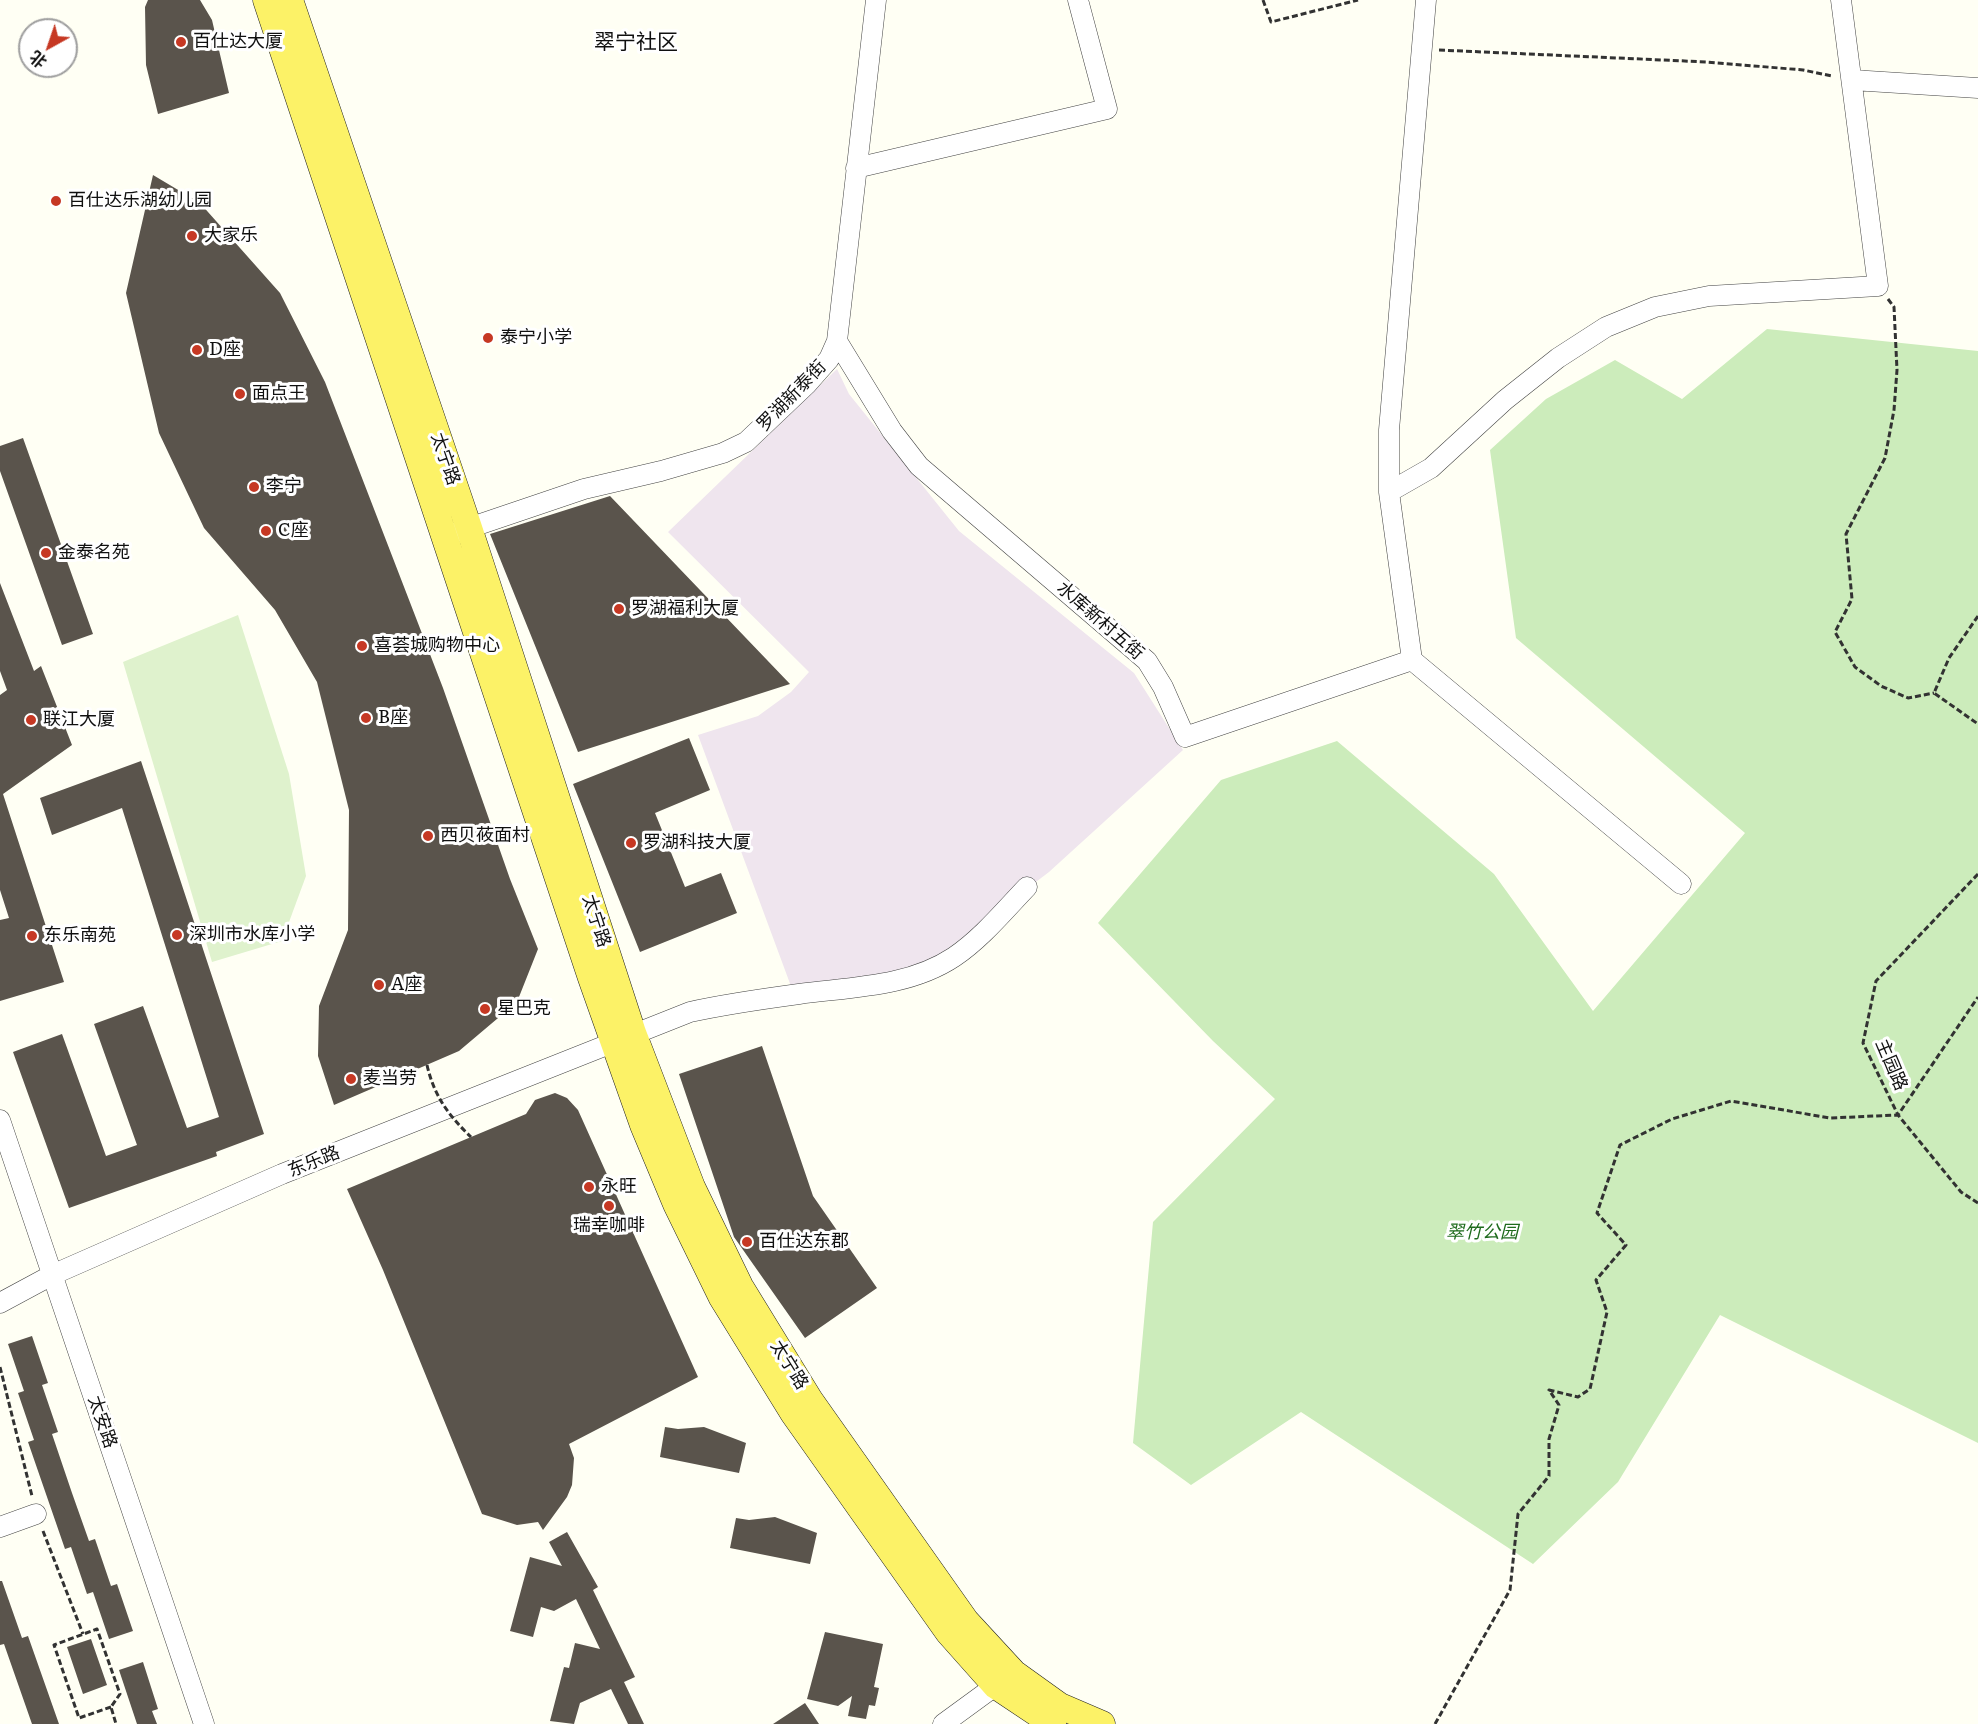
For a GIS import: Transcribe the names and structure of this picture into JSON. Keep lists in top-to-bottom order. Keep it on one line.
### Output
{"streets":{"main road":["太宁路"],"street":["罗湖新泰街","水库新村五街","东乐路","太安路"],"path":["主园路"]},"crossings":[["罗湖新泰街","太宁路"],["罗湖新泰街","水库新村五街"],["太宁路","东乐路"],["东乐路","太安路"]],"districts":["翠宁社区"],"parks":["翠竹公园"],"places":["百仕达大厦","百仕达乐湖幼儿园","大家乐","泰宁小学","D座","面点王","李宁","C座","金泰名苑","罗湖福利大厦","喜荟城购物中心","B座","联江大厦","西贝莜面村","罗湖科技大厦","深圳市水库小学","东乐南苑","A座","星巴克","麦当劳","永旺","瑞幸咖啡","百仕达东郡"],"north":"bottom left"}
